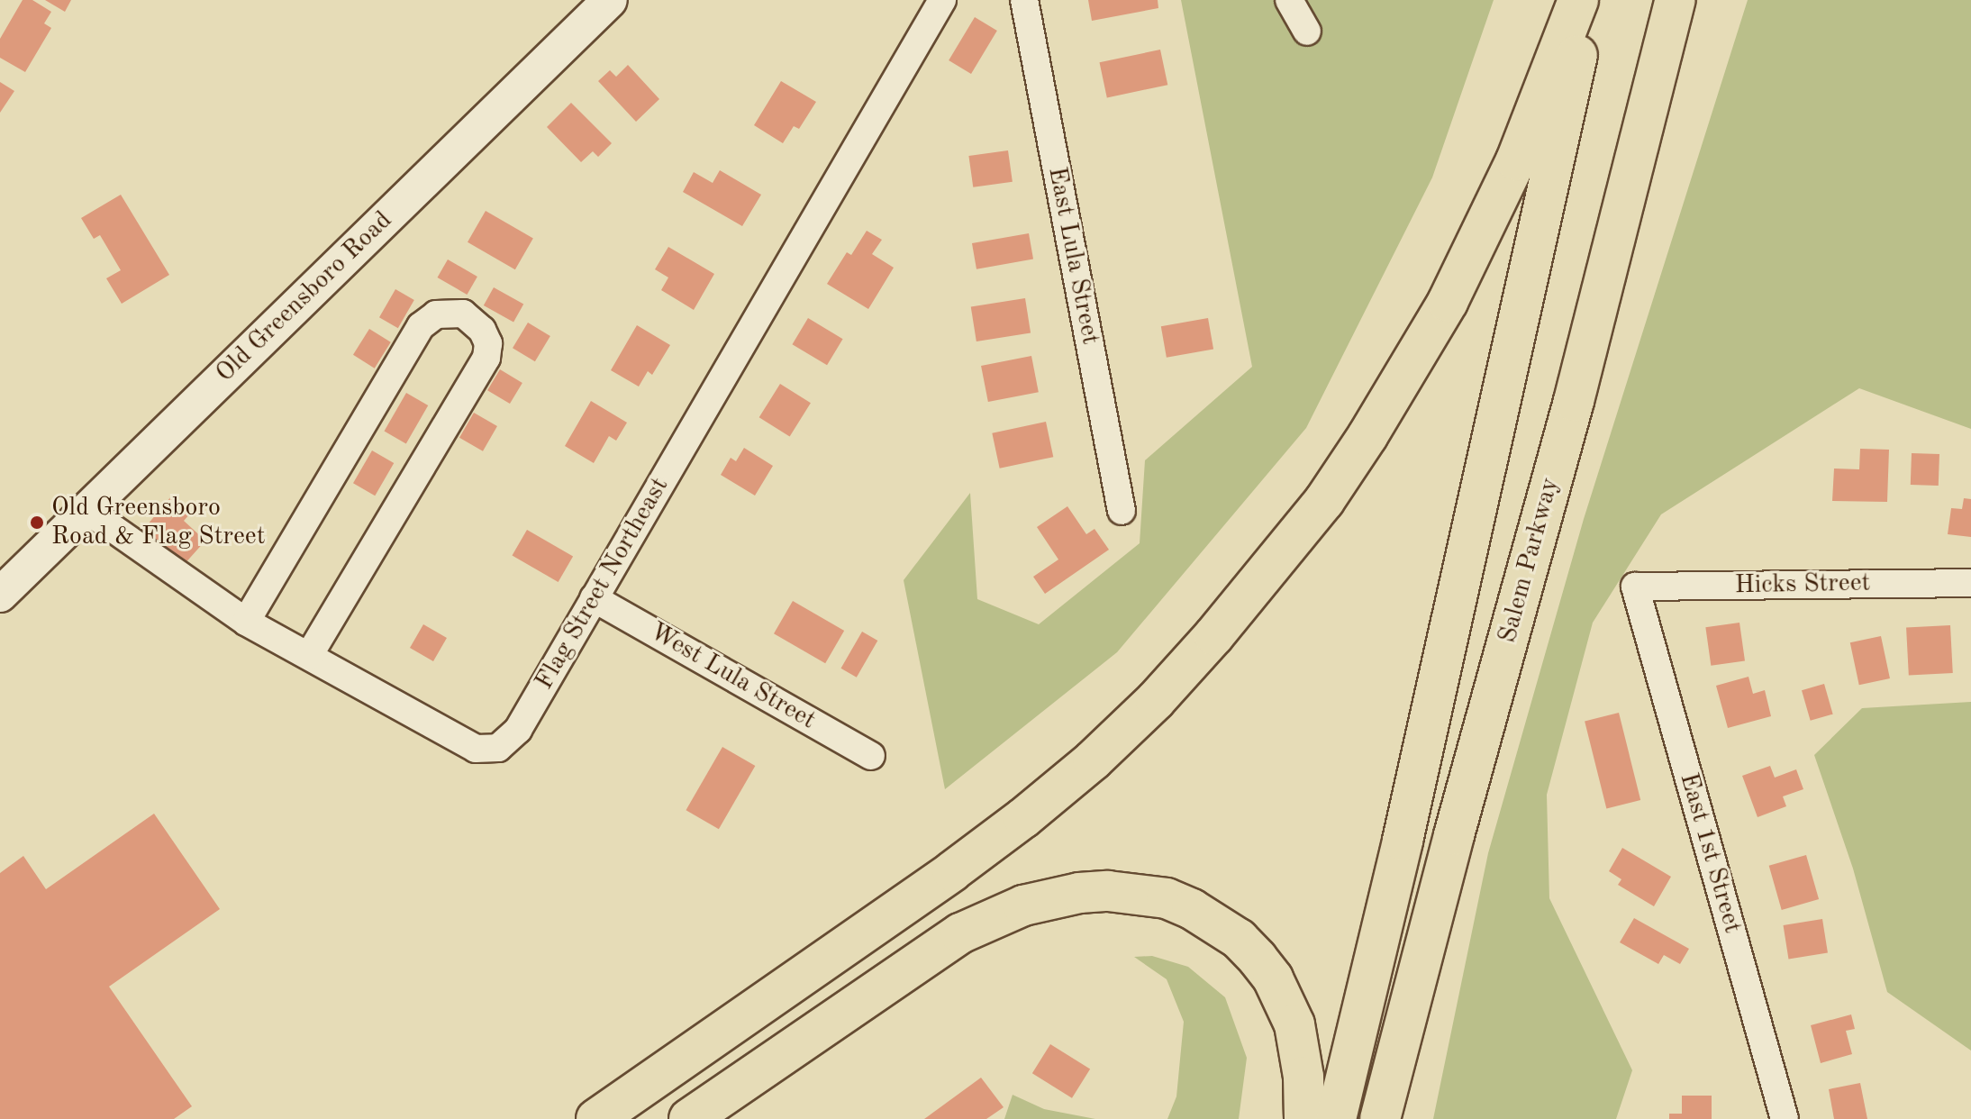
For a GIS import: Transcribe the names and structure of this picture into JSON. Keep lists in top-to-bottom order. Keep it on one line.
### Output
{"streets":{"highway":["Salem Parkway"],"street":["East Lula Street","Old Greensboro Road","Flag Street Northeast","Hicks Street","West Lula Street","East 1st Street"]},"crossings":[["Old Greensboro Road","Flag Street Northeast"],["Flag Street Northeast","West Lula Street"],["Hicks Street","East 1st Street"]],"places":["Old Greensboro Road & Flag Street"]}
